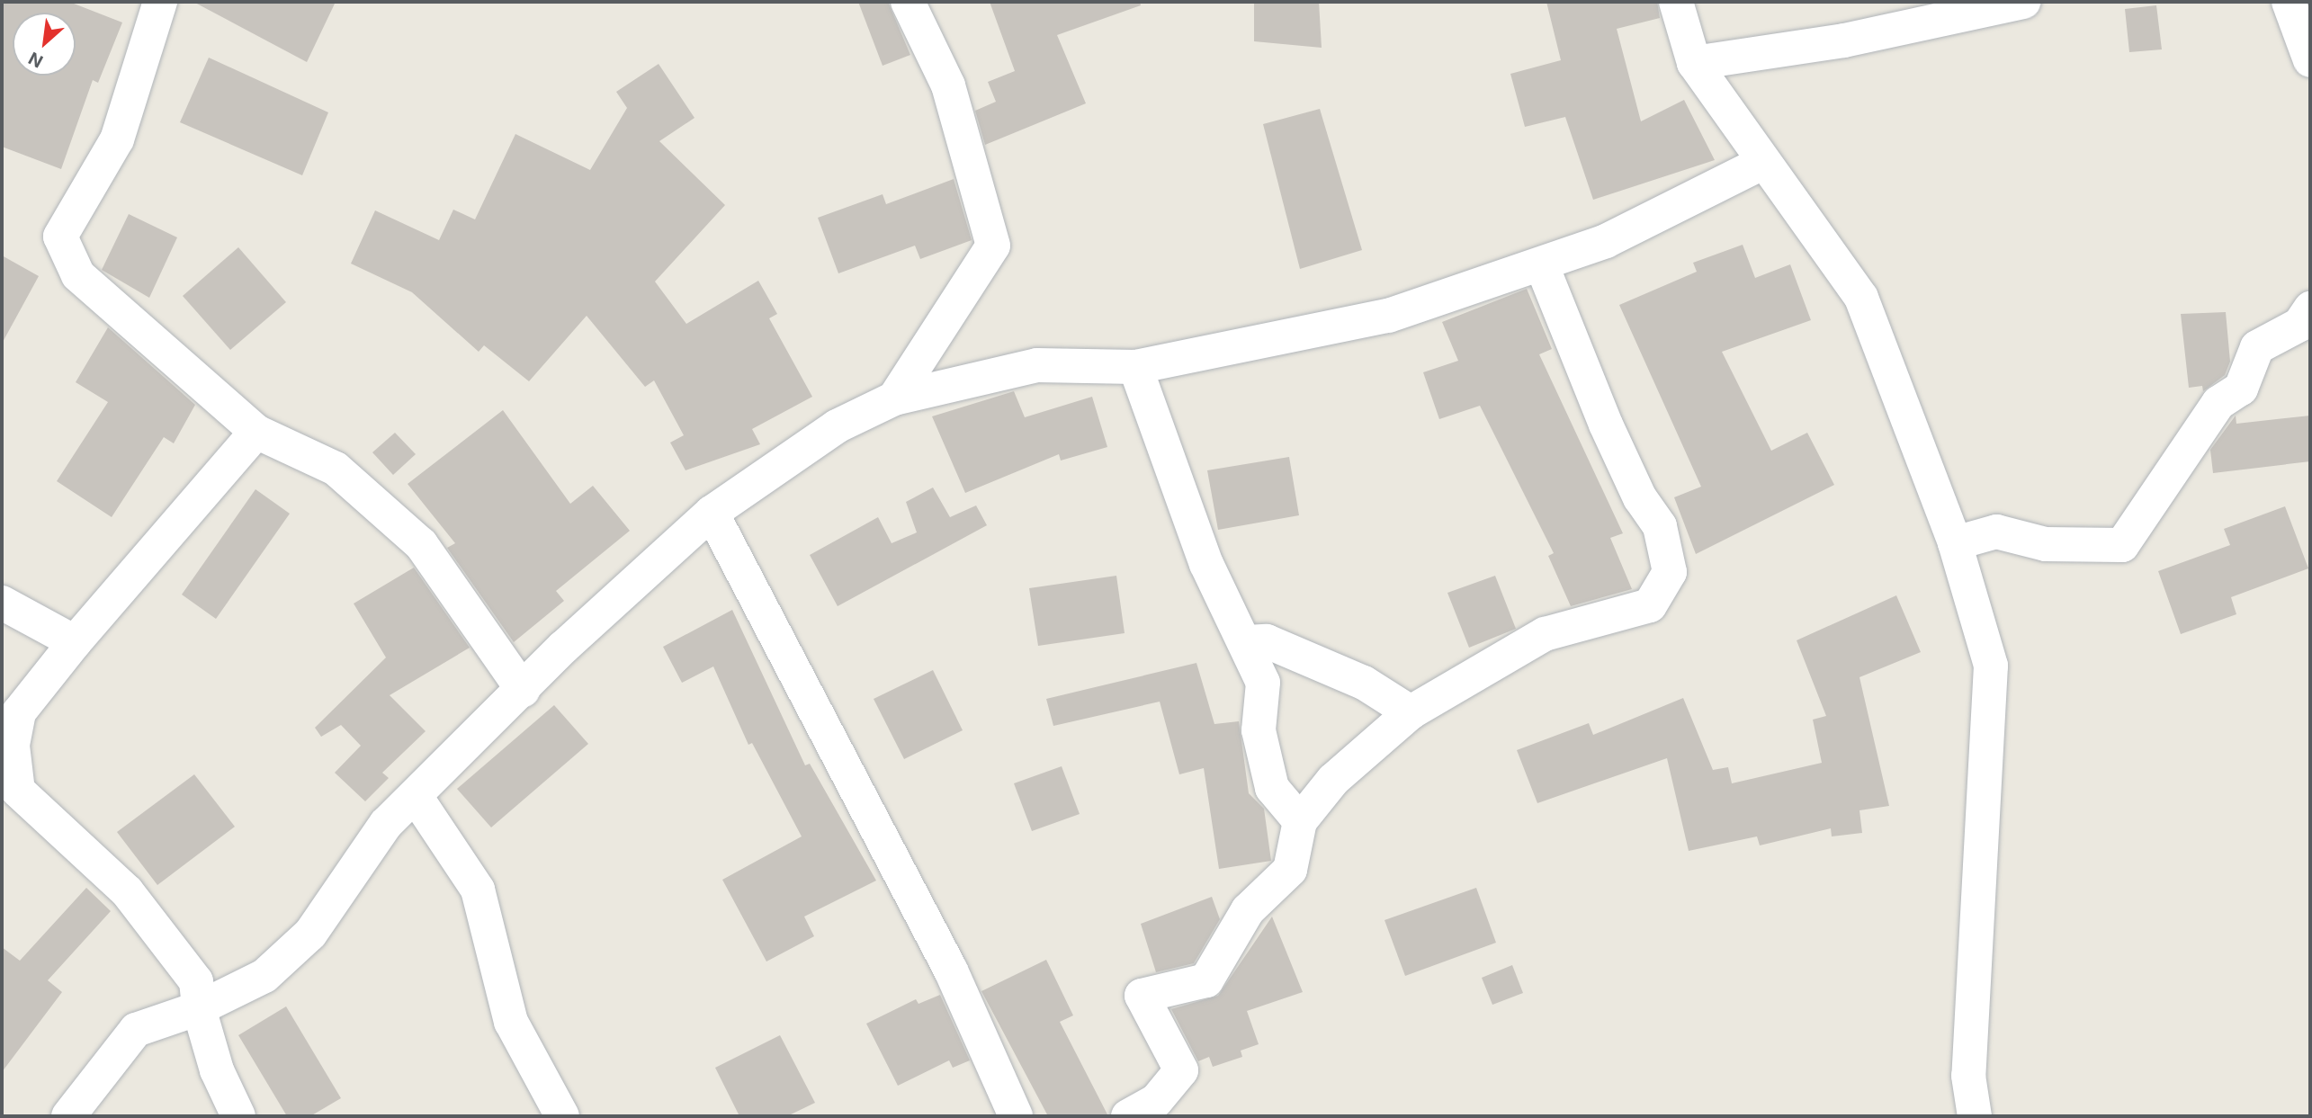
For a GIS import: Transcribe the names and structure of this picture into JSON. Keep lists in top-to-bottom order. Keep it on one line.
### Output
{"north":"bottom left"}
